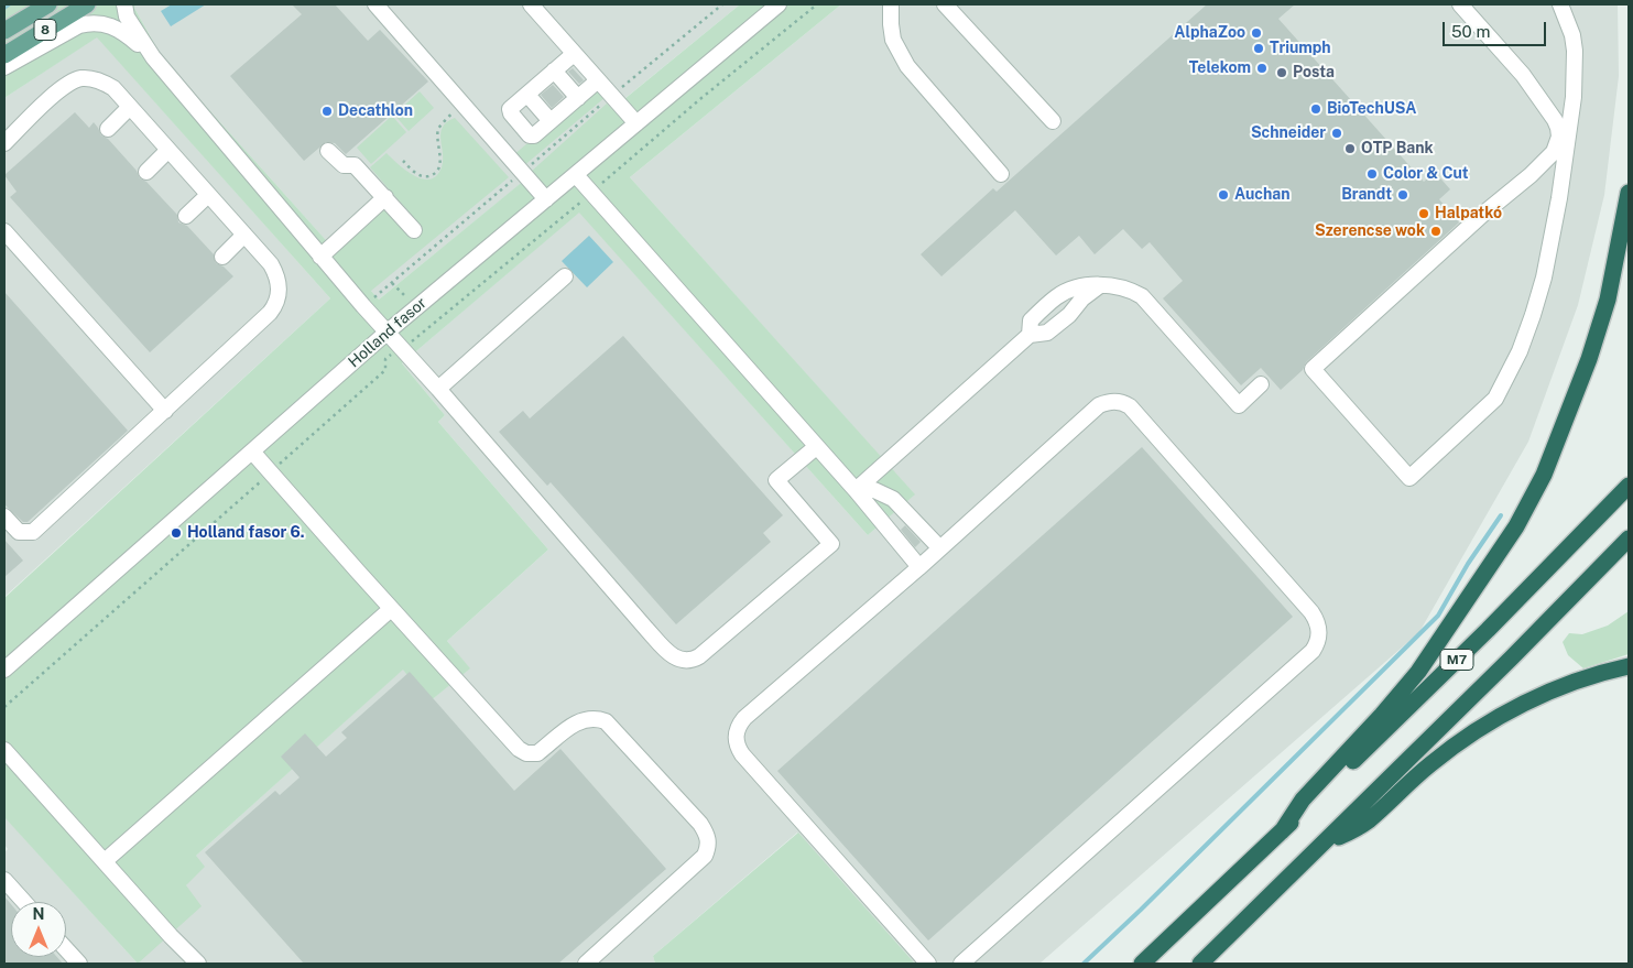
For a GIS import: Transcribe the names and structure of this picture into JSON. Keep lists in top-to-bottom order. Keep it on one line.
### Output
{"streets":{"highway":["M7"],"main road":["8"],"street":["Holland fasor"]},"places":["AlphaZoo","Triumph","Telekom","Posta","BioTechUSA","Decathlon","Schneider","OTP Bank","Color & Cut","Auchan","Brandt","Halpatkó","Szerencse wok","Holland fasor 6."],"scale_bar":"50 m","north":"top"}
